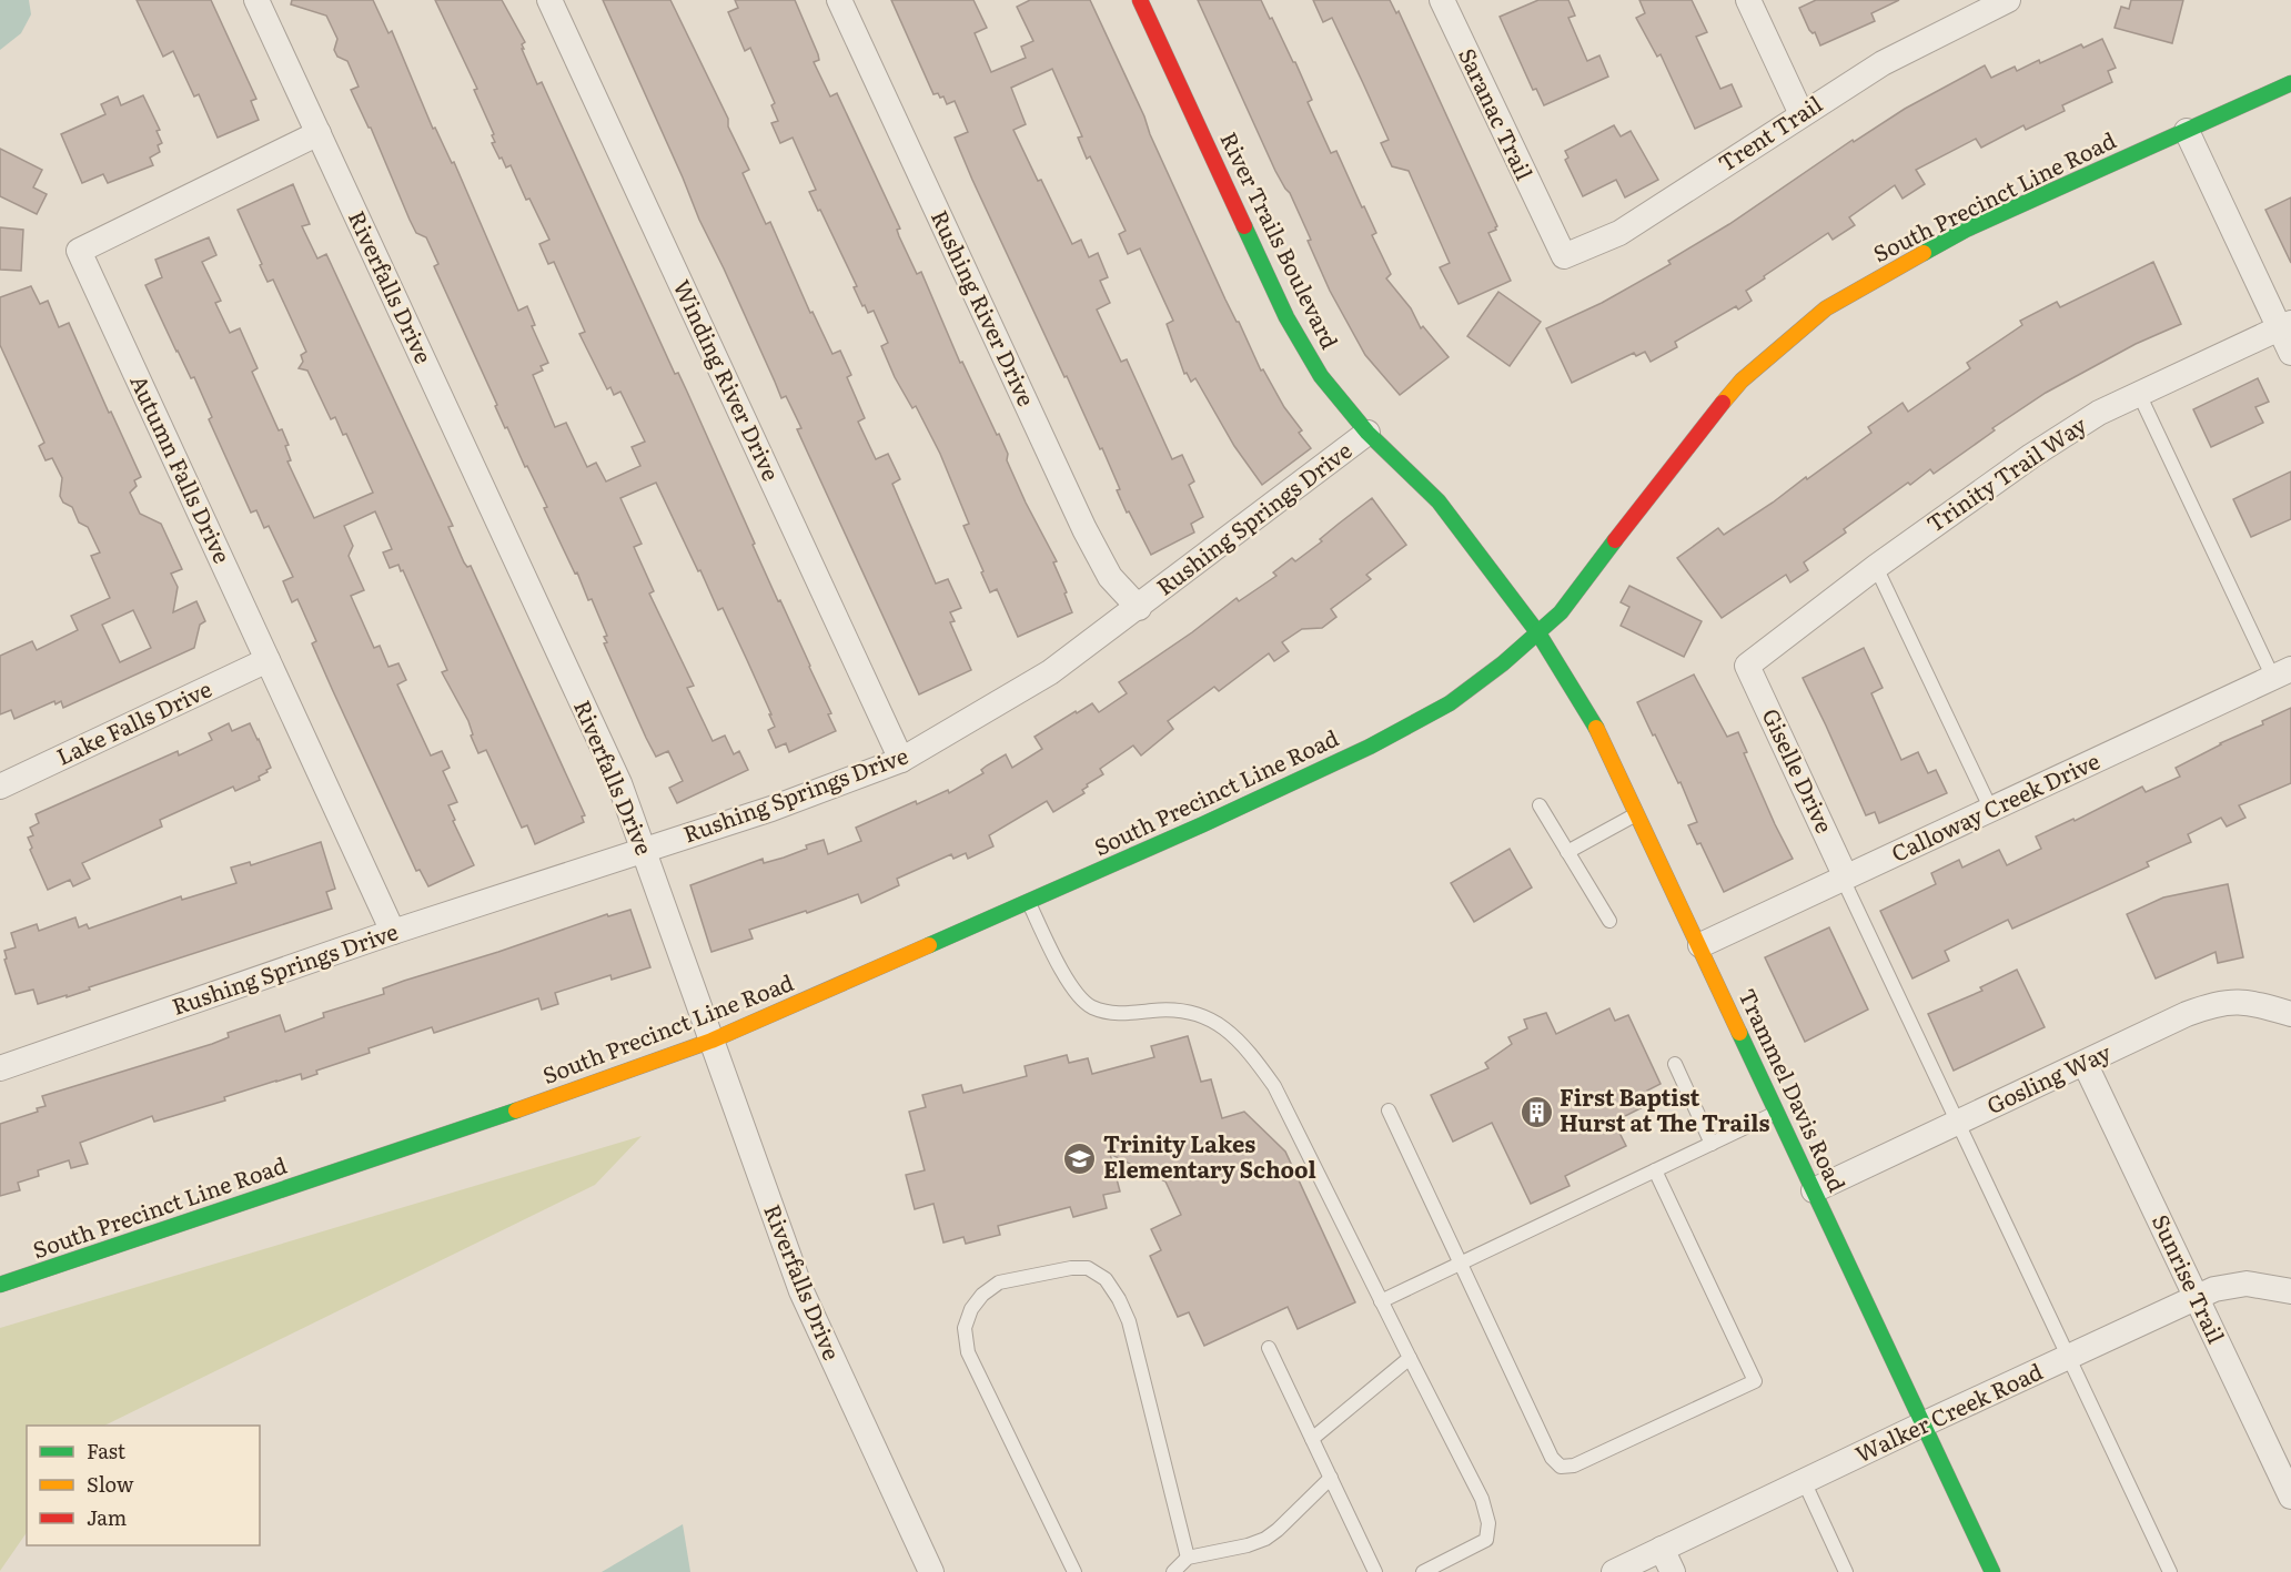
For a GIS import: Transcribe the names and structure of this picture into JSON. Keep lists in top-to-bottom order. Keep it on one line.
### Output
{"streets":{"main road":["South Precinct Line Road","River Trails Boulevard","Trammel Davis Road"],"street":["Saranac Trail","Trent Trail","Riverfalls Drive","Rushing River Drive","Winding River Drive","Autumn Falls Drive","Trinity Trail Way","Rushing Springs Drive","Lake Falls Drive","Giselle Drive","Calloway Creek Drive","Gosling Way","Sunrise Trail","Walker Creek Road"]},"crossings":[["Saranac Trail","Trent Trail"],["South Precinct Line Road","River Trails Boulevard"],["South Precinct Line Road","Riverfalls Drive"],["South Precinct Line Road","Trammel Davis Road"],["River Trails Boulevard","Rushing Springs Drive"],["River Trails Boulevard","Trammel Davis Road"],["Riverfalls Drive","Autumn Falls Drive"],["Riverfalls Drive","Rushing Springs Drive"],["Rushing River Drive","Rushing Springs Drive"],["Winding River Drive","Rushing Springs Drive"],["Autumn Falls Drive","Rushing Springs Drive"],["Autumn Falls Drive","Lake Falls Drive"],["Trinity Trail Way","Giselle Drive"],["Giselle Drive","Calloway Creek Drive"],["Calloway Creek Drive","Trammel Davis Road"],["Gosling Way","Trammel Davis Road"],["Gosling Way","Sunrise Trail"],["Trammel Davis Road","Walker Creek Road"],["Sunrise Trail","Walker Creek Road"]],"places":{"building":["First Baptist Hurst at The Trails"],"school or university":["Trinity Lakes Elementary School"]},"legend":["Fast","Slow","Jam"]}
